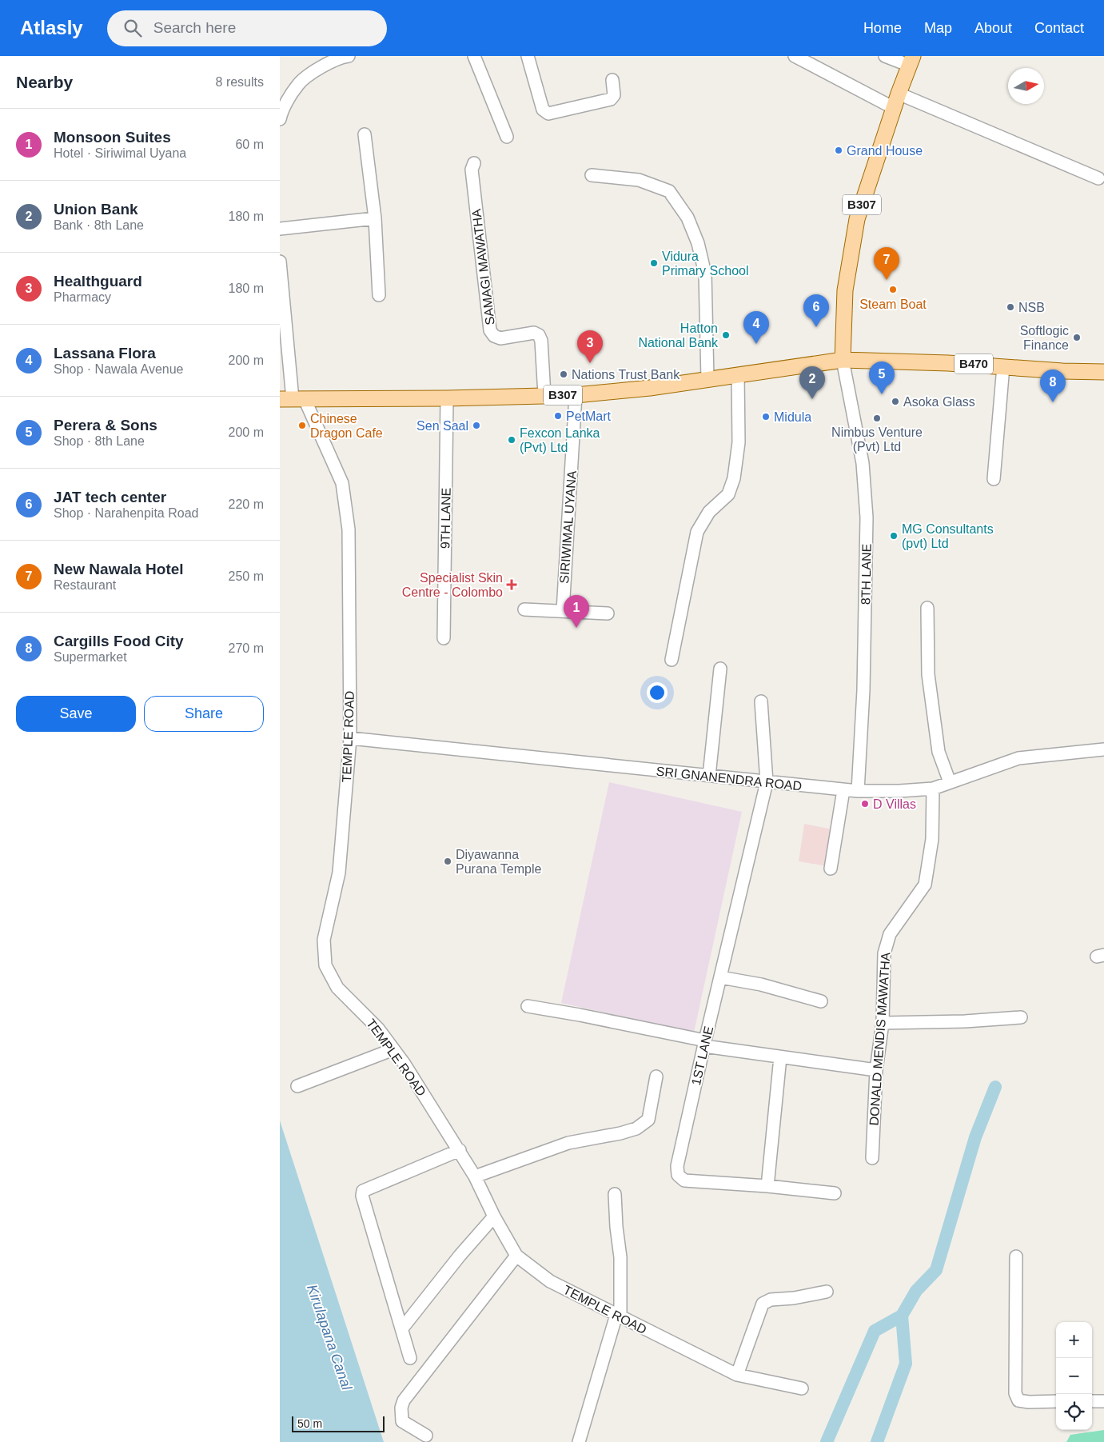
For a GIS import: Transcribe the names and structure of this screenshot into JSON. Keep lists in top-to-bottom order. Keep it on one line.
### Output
{"streets":{"main road":["B307","B470"],"street":["SAMAGI MAWATHA","9TH LANE","SIRIWIMAL UYANA","8TH LANE","TEMPLE ROAD","SRI GNANENDRA ROAD","DONALD MENDIS MAWATHA","1ST LANE"]},"crossings":[["B307","SAMAGI MAWATHA"],["B307","B470"],["B307","9TH LANE"],["B307","SIRIWIMAL UYANA"],["B307","8TH LANE"],["B307","TEMPLE ROAD"],["B470","8TH LANE"],["8TH LANE","SRI GNANENDRA ROAD"],["TEMPLE ROAD","SRI GNANENDRA ROAD"],["SRI GNANENDRA ROAD","DONALD MENDIS MAWATHA"],["SRI GNANENDRA ROAD","1ST LANE"]],"water":["Kirulapana Canal"],"places":{"other":["Grand House","Vidura Primary School","Steam Boat","NSB","Hatton National Bank","Softlogic Finance","Nations Trust Bank","Asoka Glass","PetMart","Midula","Nimbus Venture (Pvt) Ltd","Chinese Dragon Cafe","Sen Saal","Fexcon Lanka (Pvt) Ltd","MG Consultants (pvt) Ltd","D Villas","Diyawanna Purana Temple"],"health":["Specialist Skin Centre - Colombo"]},"scale_bar":"50 m","north":"right","page":{"header":"Atlasly","search":"Search here","nav":["Home","Map","About","Contact"],"heading":["Nearby","8 results"],"list":[{"mark":"1","name":"Monsoon Suites","note":"Hotel · Siriwimal Uyana","value":"60 m"},{"mark":"2","name":"Union Bank","note":"Bank · 8th Lane","value":"180 m"},{"mark":"3","name":"Healthguard","note":"Pharmacy","value":"180 m"},{"mark":"4","name":"Lassana Flora","note":"Shop · Nawala Avenue","value":"200 m"},{"mark":"5","name":"Perera & Sons","note":"Shop · 8th Lane","value":"200 m"},{"mark":"6","name":"JAT tech center","note":"Shop · Narahenpita Road","value":"220 m"},{"mark":"7","name":"New Nawala Hotel","note":"Restaurant","value":"250 m"},{"mark":"8","name":"Cargills Food City","note":"Supermarket","value":"270 m"}],"pins":["7","6","4","3","5","2","8","1"],"buttons":["Save","Share"],"map_buttons":["+","−"],"scale":"50 m"}}
